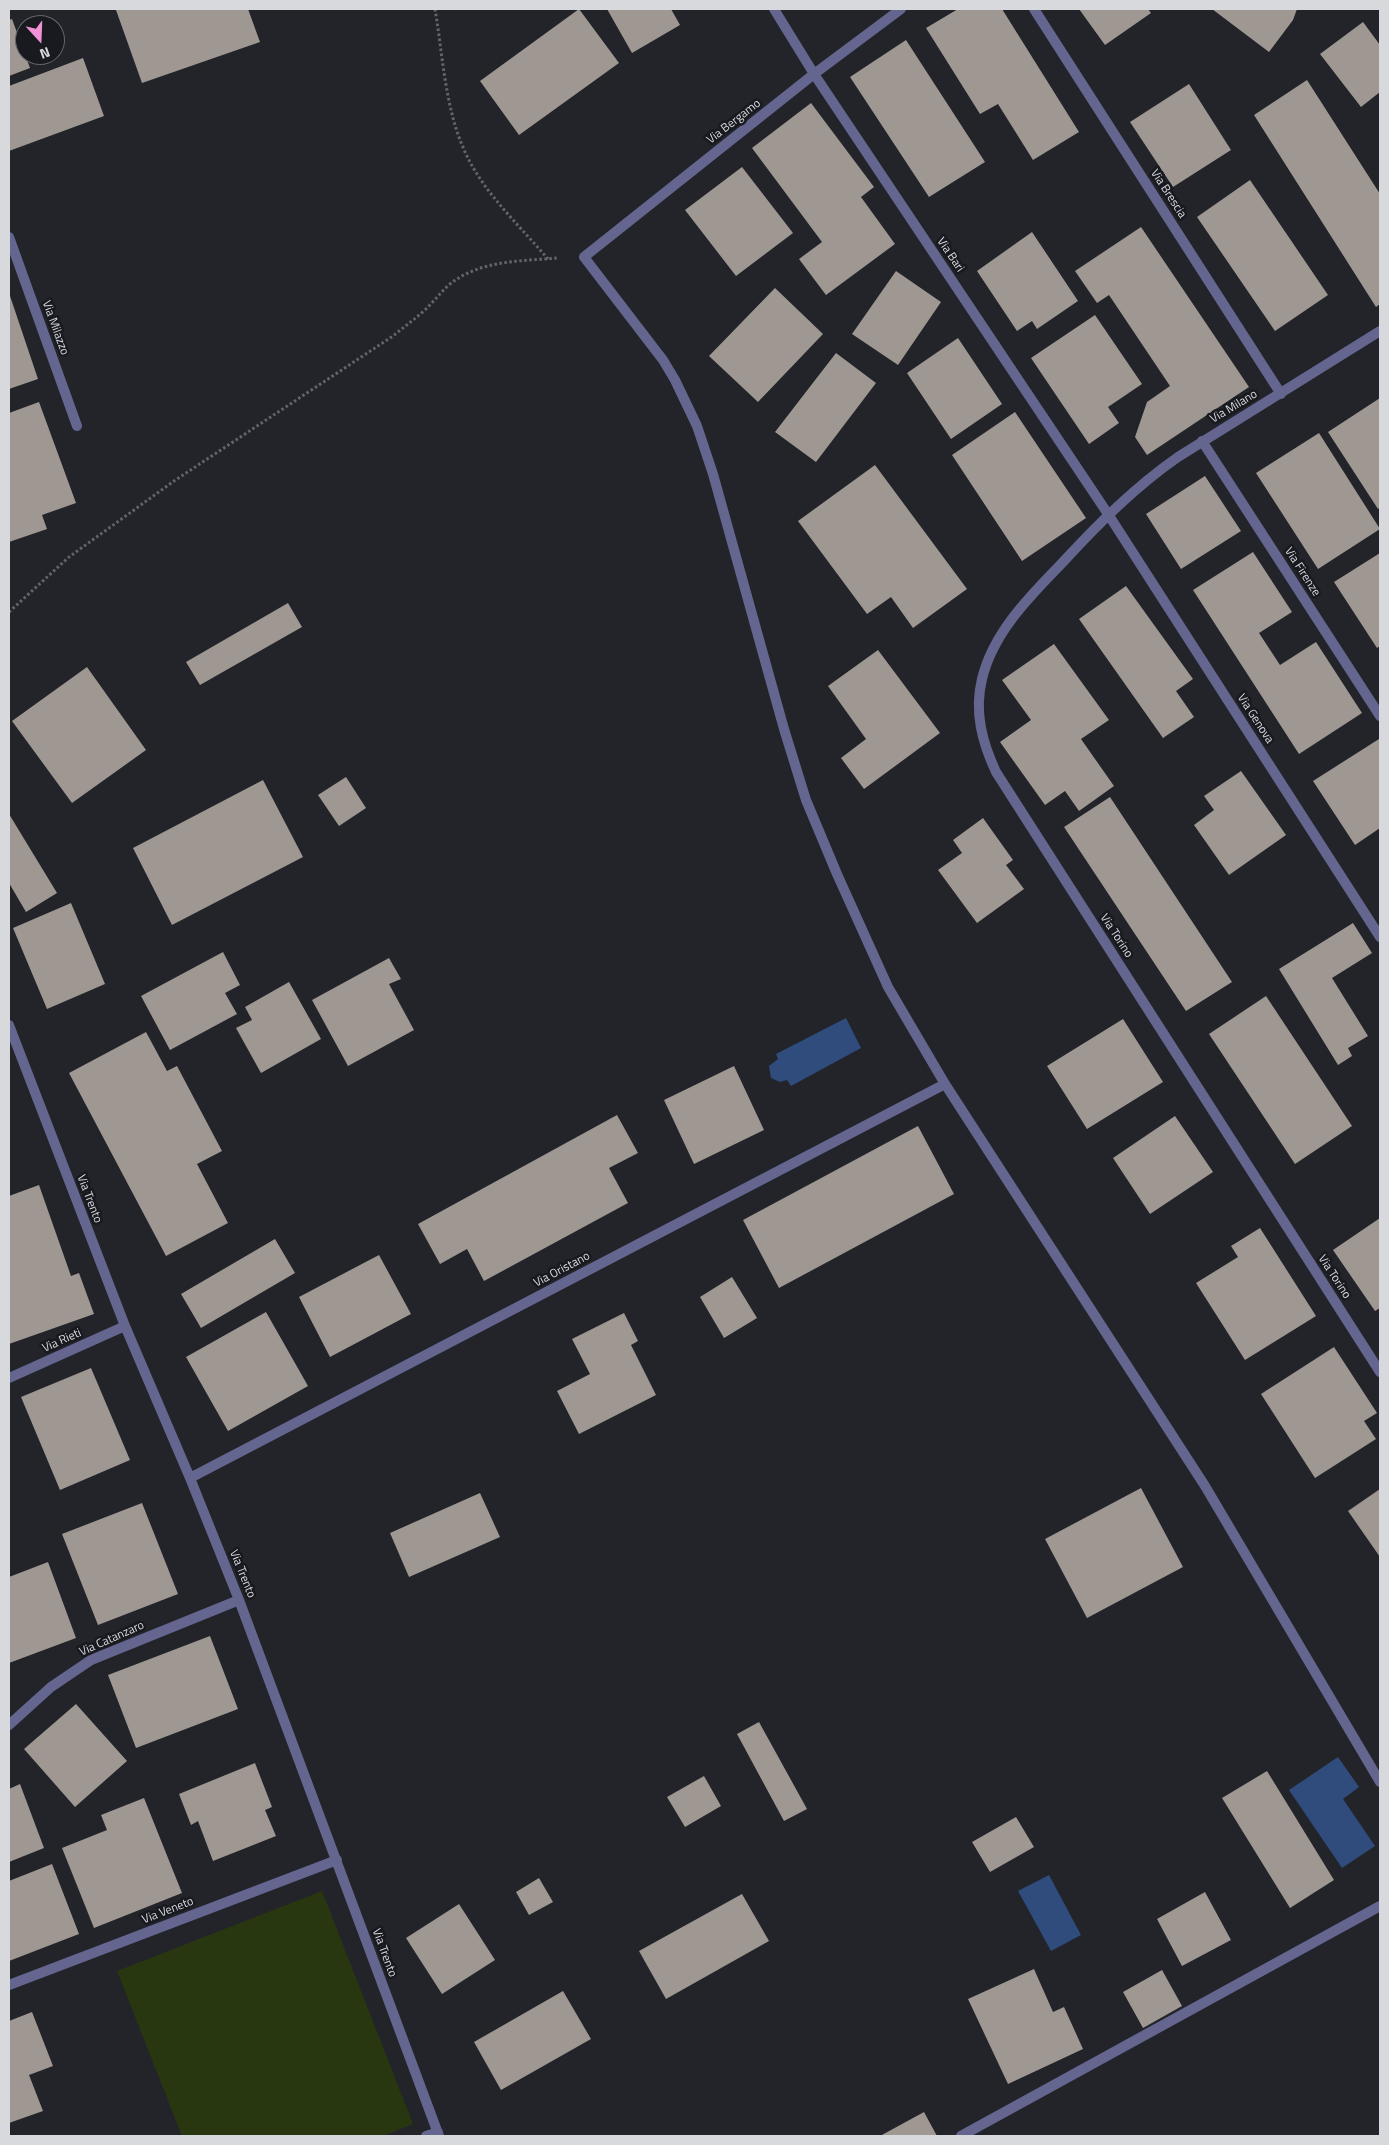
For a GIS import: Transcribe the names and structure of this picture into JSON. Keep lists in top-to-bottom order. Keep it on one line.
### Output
{"streets":{"street":["Via Bergamo","Via Brescia","Via Bari","Via Milazzo","Via Milano","Via Firenze","Via Genova","Via Torino","Via Trento","Via Oristano","Via Rieti","Via Catanzaro","Via Veneto"]},"crossings":[["Via Bergamo","Via Bari"],["Via Brescia","Via Milano"],["Via Bari","Via Milano"],["Via Bari","Via Genova"],["Via Bari","Via Torino"],["Via Milano","Via Firenze"],["Via Milano","Via Genova"],["Via Milano","Via Torino"],["Via Genova","Via Torino"],["Via Trento","Via Oristano"],["Via Trento","Via Rieti"],["Via Trento","Via Catanzaro"],["Via Trento","Via Veneto"]],"north":"bottom"}
